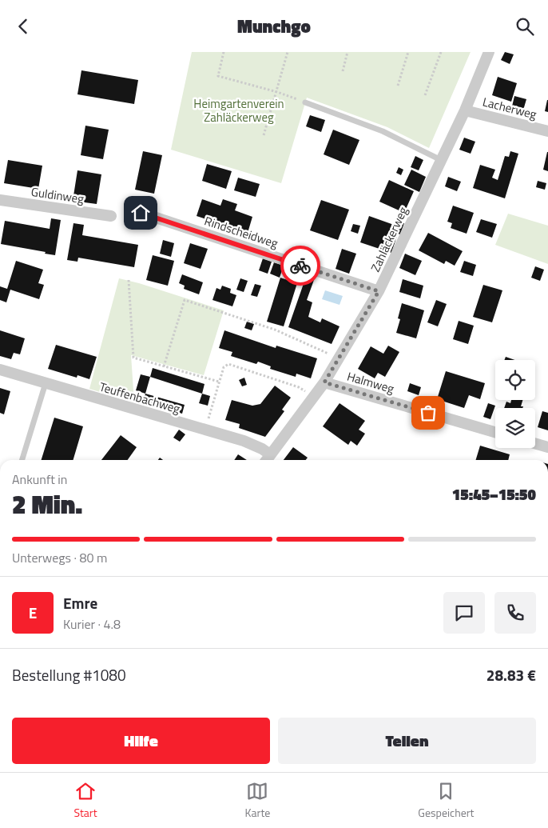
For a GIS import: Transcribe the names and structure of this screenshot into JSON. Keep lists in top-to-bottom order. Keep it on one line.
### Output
{"streets":{"street":["Lacherweg","Guldinweg","Rindscheidweg","Zahläckerweg","Halmweg","Teuffenbachweg"]},"crossings":[["Lacherweg","Zahläckerweg"],["Rindscheidweg","Zahläckerweg"],["Zahläckerweg","Halmweg"],["Zahläckerweg","Teuffenbachweg"]],"parks":["Heimgartenverein Zahläckerweg"],"page":{"header":"Munchgo","heading":["2 Min.","Ankunft in","15:45–15:50"],"panel":["Emre","Kurier · 4.8","Bestellung #1080","28.83 €"],"bar":"Unterwegs · 80 m","round":"E","buttons":["Hilfe","Teilen"],"tabs":["Start","Karte","Gespeichert"]}}
